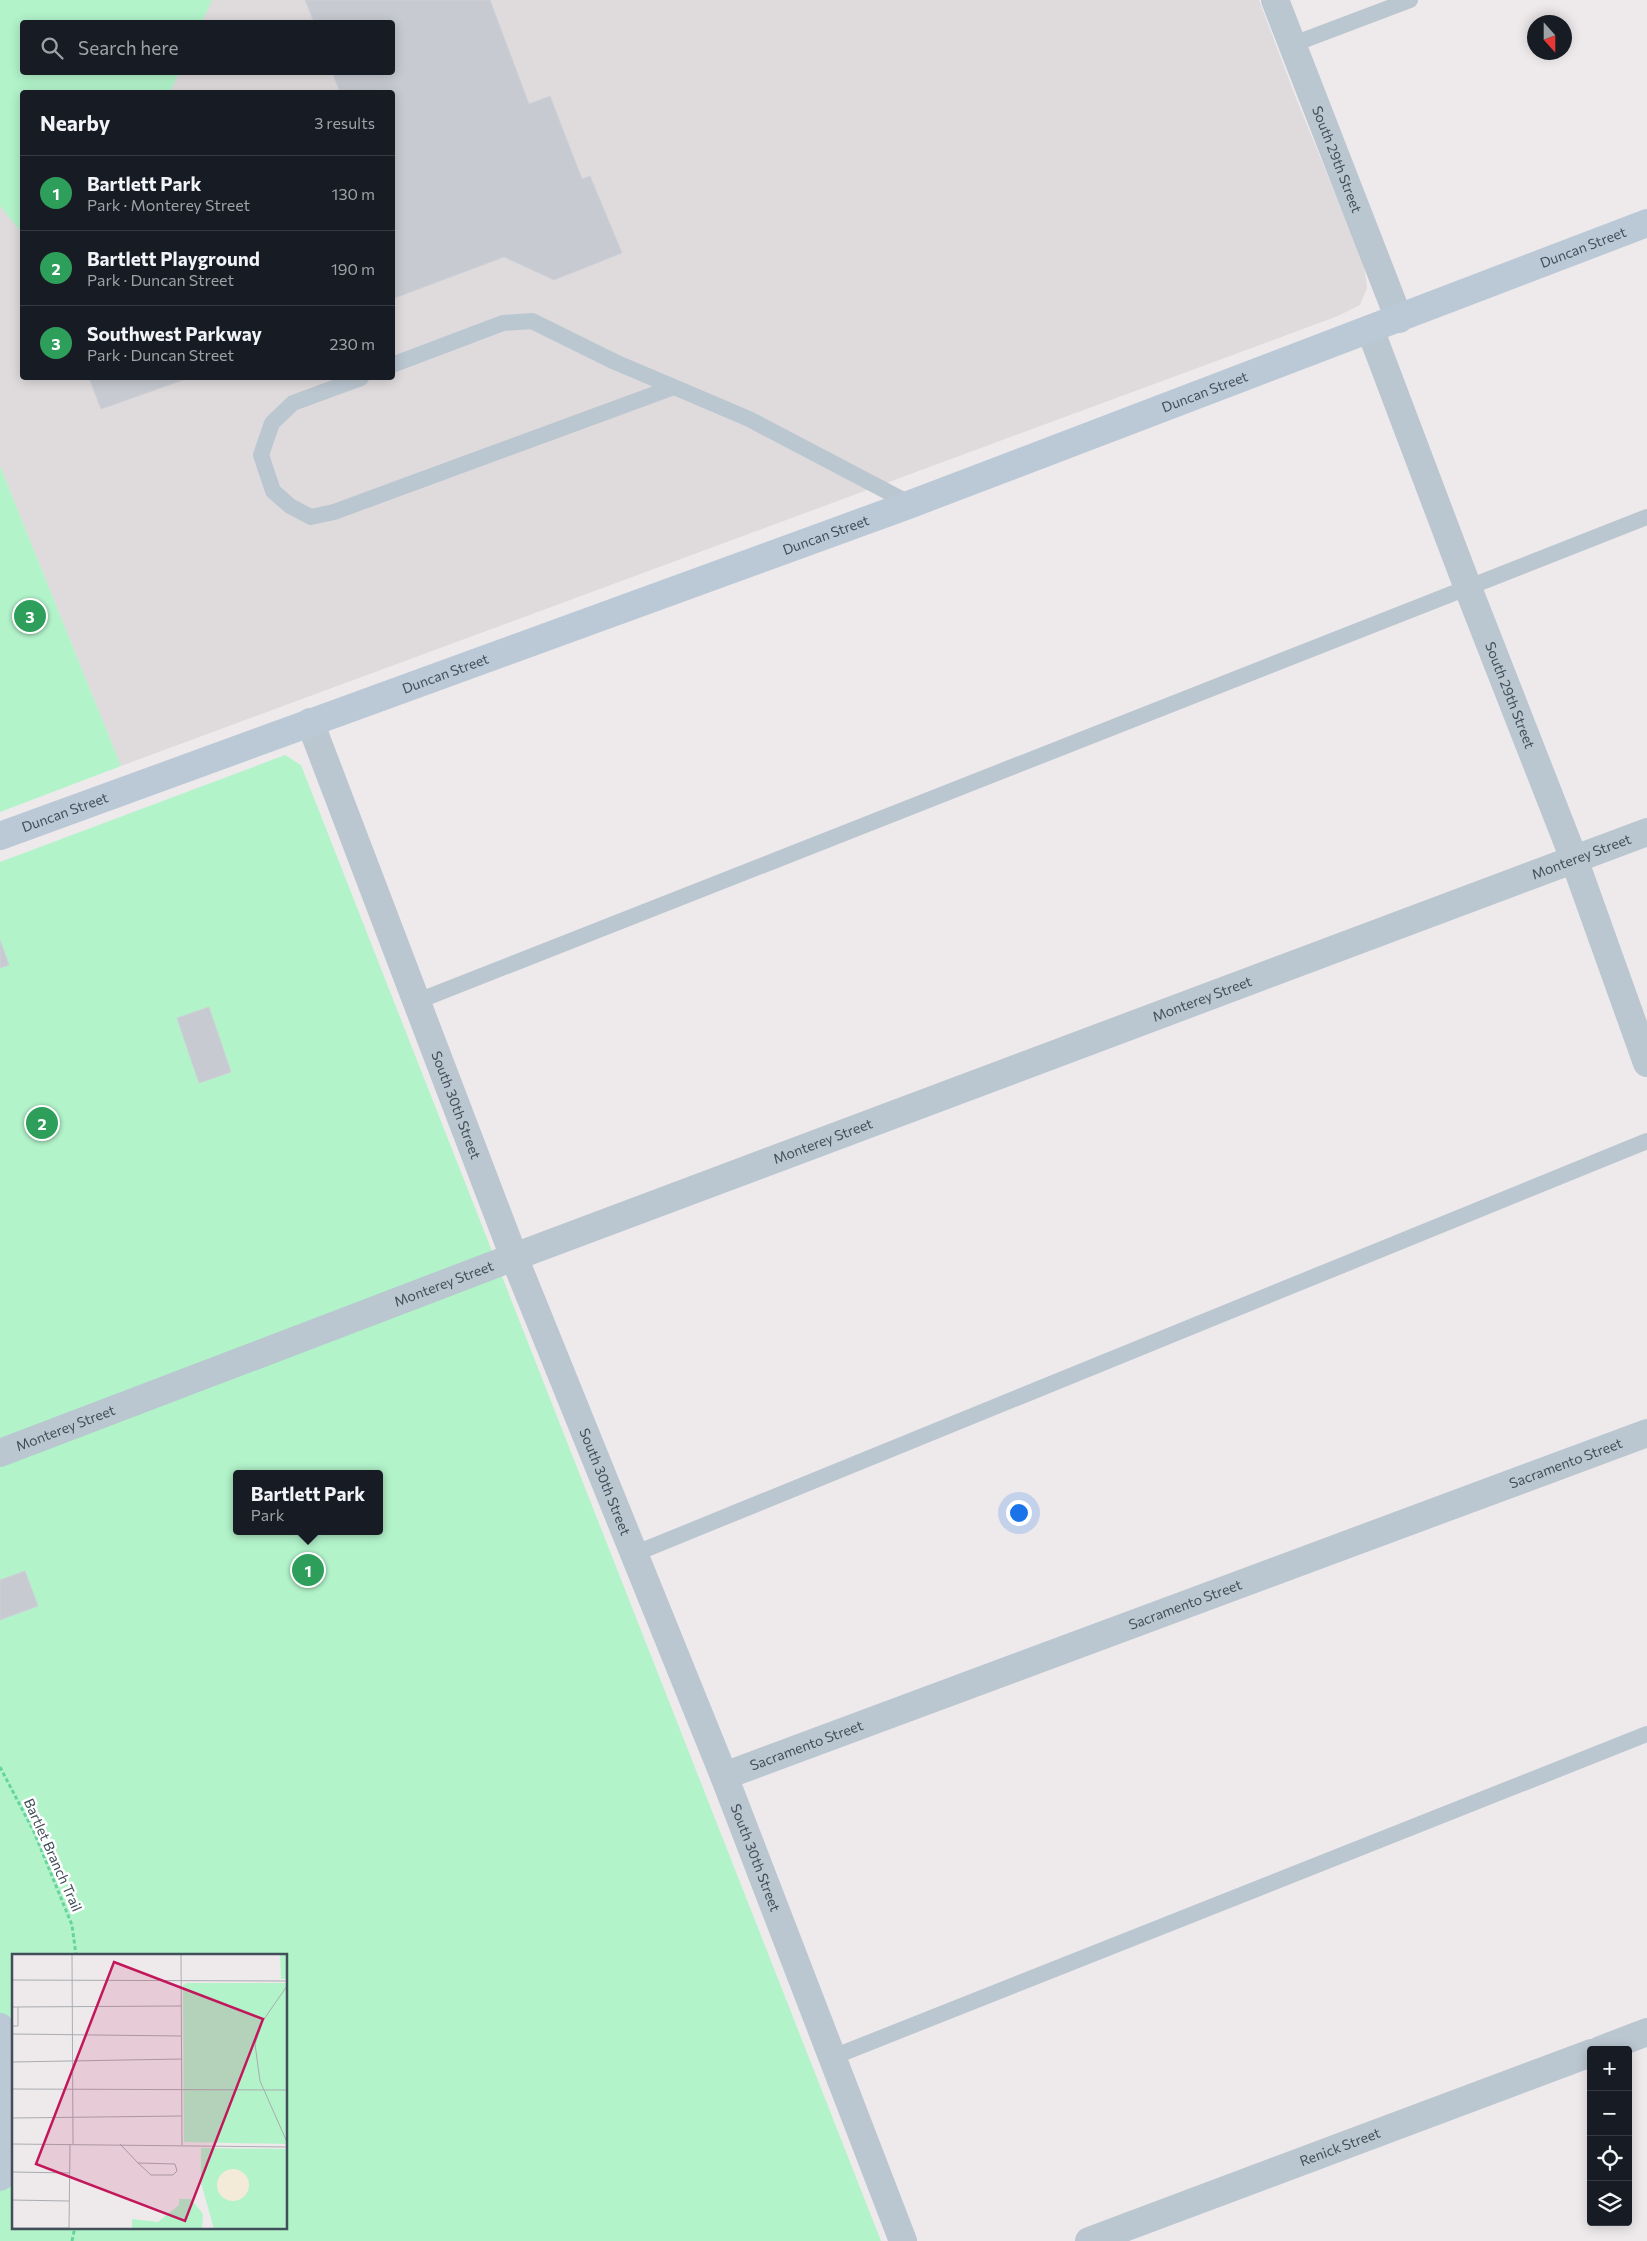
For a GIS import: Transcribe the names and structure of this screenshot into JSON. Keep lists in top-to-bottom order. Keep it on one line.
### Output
{"streets":{"street":["South 29th Street","Duncan Street","Monterey Street","South 30th Street","Sacramento Street","Renick Street"],"path":["Bartlet Branch Trail"]},"crossings":[["South 29th Street","Duncan Street"],["South 29th Street","Monterey Street"],["Duncan Street","South 30th Street"],["Monterey Street","South 30th Street"],["South 30th Street","Sacramento Street"]],"north":"bottom","page":{"search":"Search here","heading":["Nearby","3 results"],"list":[{"mark":"1","name":"Bartlett Park","note":"Park · Monterey Street","value":"130 m"},{"mark":"2","name":"Bartlett Playground","note":"Park · Duncan Street","value":"190 m"},{"mark":"3","name":"Southwest Parkway","note":"Park · Duncan Street","value":"230 m"}],"pins":["3","2","1"],"popup":["Bartlett Park","Park"],"map_buttons":["+","−"]}}
